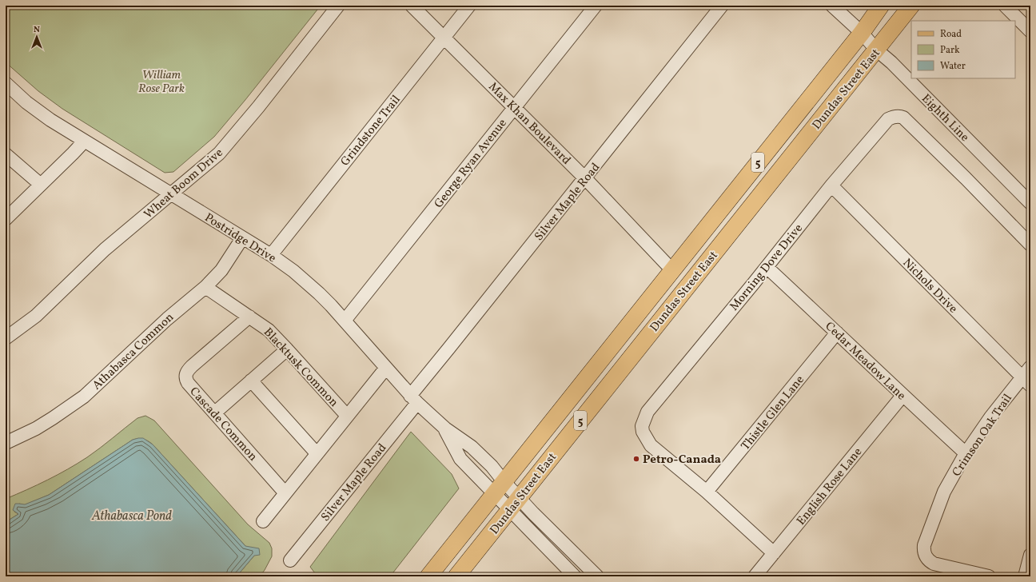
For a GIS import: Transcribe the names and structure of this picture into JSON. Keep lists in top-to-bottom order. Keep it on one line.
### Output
{"streets":{"main road":["Dundas Street East","5"],"street":["Eighth Line","Max Khan Boulevard","Grindstone Trail","George Ryan Avenue","Wheat Boom Drive","Silver Maple Road","Postridge Drive","Morning Dove Drive","Nichols Drive","Athabasca Common","Cedar Meadow Lane","Blacktusk Common","Thistle Glen Lane","Cascade Common","Crimson Oak Trail","English Rose Lane"]},"crossings":[["Dundas Street East","Eighth Line"],["Dundas Street East","Max Khan Boulevard"],["Dundas Street East","Postridge Drive"],["Max Khan Boulevard","Grindstone Trail"],["Max Khan Boulevard","George Ryan Avenue"],["Max Khan Boulevard","Silver Maple Road"],["Grindstone Trail","Postridge Drive"],["George Ryan Avenue","Postridge Drive"],["Wheat Boom Drive","Postridge Drive"],["Silver Maple Road","Postridge Drive"],["Postridge Drive","Athabasca Common"],["Morning Dove Drive","Nichols Drive"],["Morning Dove Drive","Cedar Meadow Lane"],["Morning Dove Drive","Thistle Glen Lane"],["Morning Dove Drive","English Rose Lane"],["Nichols Drive","Crimson Oak Trail"],["Athabasca Common","Blacktusk Common"],["Cedar Meadow Lane","Thistle Glen Lane"],["Cedar Meadow Lane","Crimson Oak Trail"],["Cedar Meadow Lane","English Rose Lane"],["Blacktusk Common","Cascade Common"]],"water":["Athabasca Pond"],"parks":["William Rose Park"],"places":["Petro-Canada"],"legend":["Road","Park","Water"],"north":"top"}
